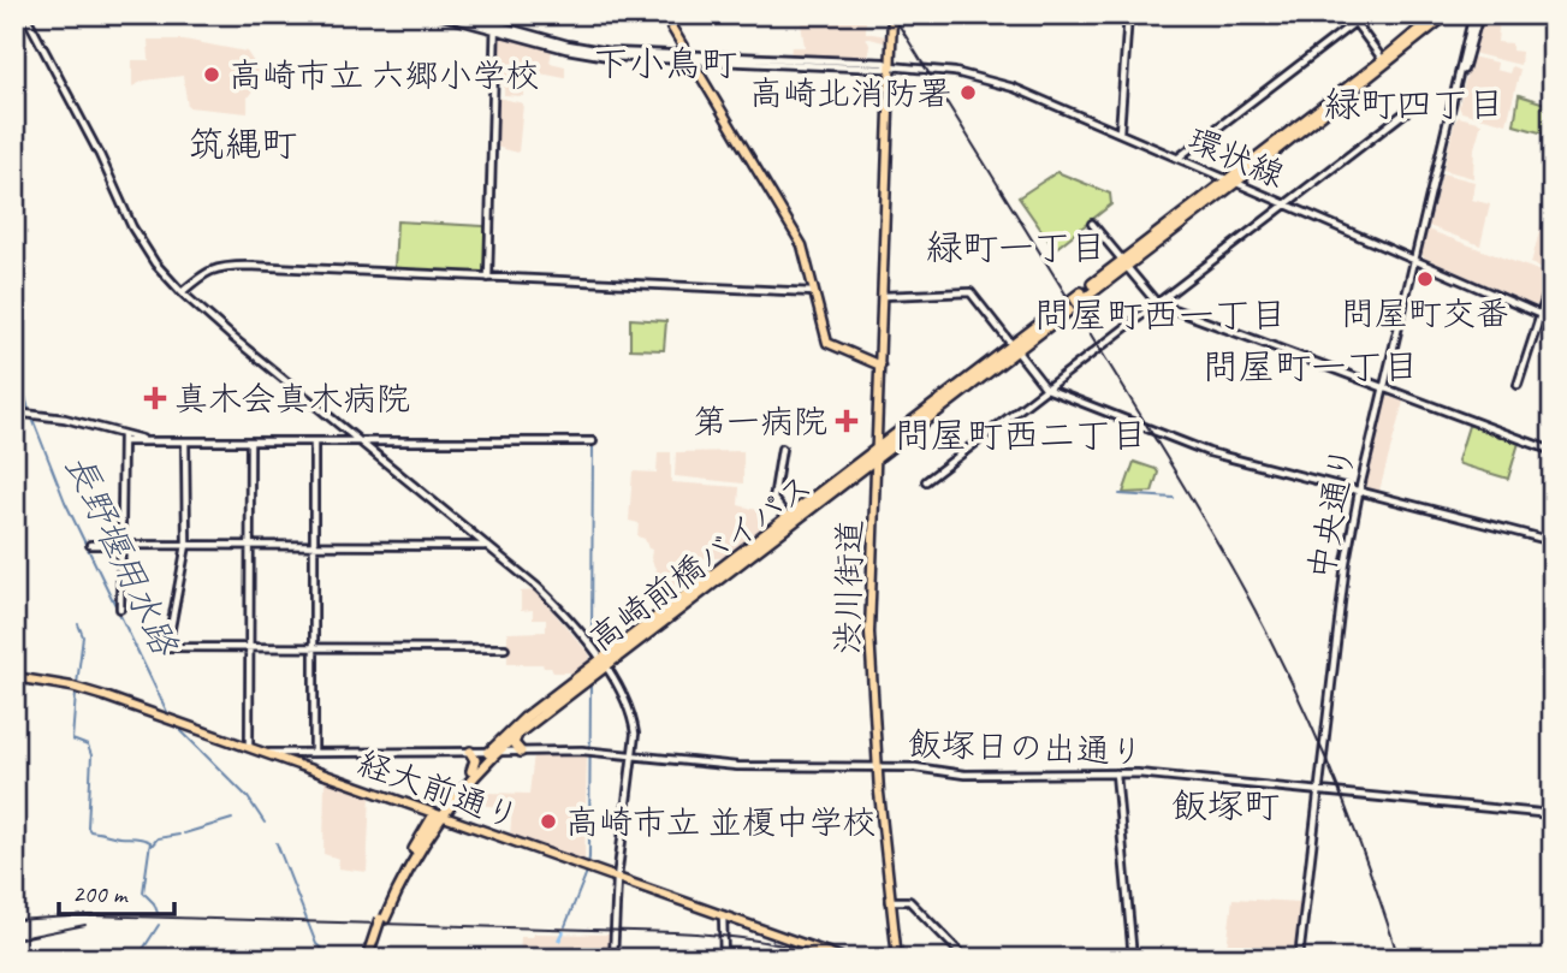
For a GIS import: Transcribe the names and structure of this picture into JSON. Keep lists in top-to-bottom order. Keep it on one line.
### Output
{"streets":{"highway":["高崎前橋バイパス"],"main road":["渋川街道","経大前通り"],"street":["環状線","中央通り","飯塚日の出通り"]},"crossings":[["環状線","中央通り"],["環状線","高崎前橋バイパス"],["環状線","渋川街道"],["中央通り","飯塚日の出通り"],["高崎前橋バイパス","渋川街道"],["高崎前橋バイパス","飯塚日の出通り"],["高崎前橋バイパス","経大前通り"],["渋川街道","飯塚日の出通り"],["飯塚日の出通り","経大前通り"]],"districts":["下小鳥町","緑町四丁目","筑縄町","緑町一丁目","問屋町西一丁目","問屋町一丁目","問屋町西二丁目","飯塚町"],"water":["長野堰用水路"],"places":{"other":["高崎市立 六郷小学校","高崎北消防署","問屋町交番","高崎市立 並榎中学校"],"health":["真木会真木病院","第一病院"]},"scale_bar":"200 m"}
